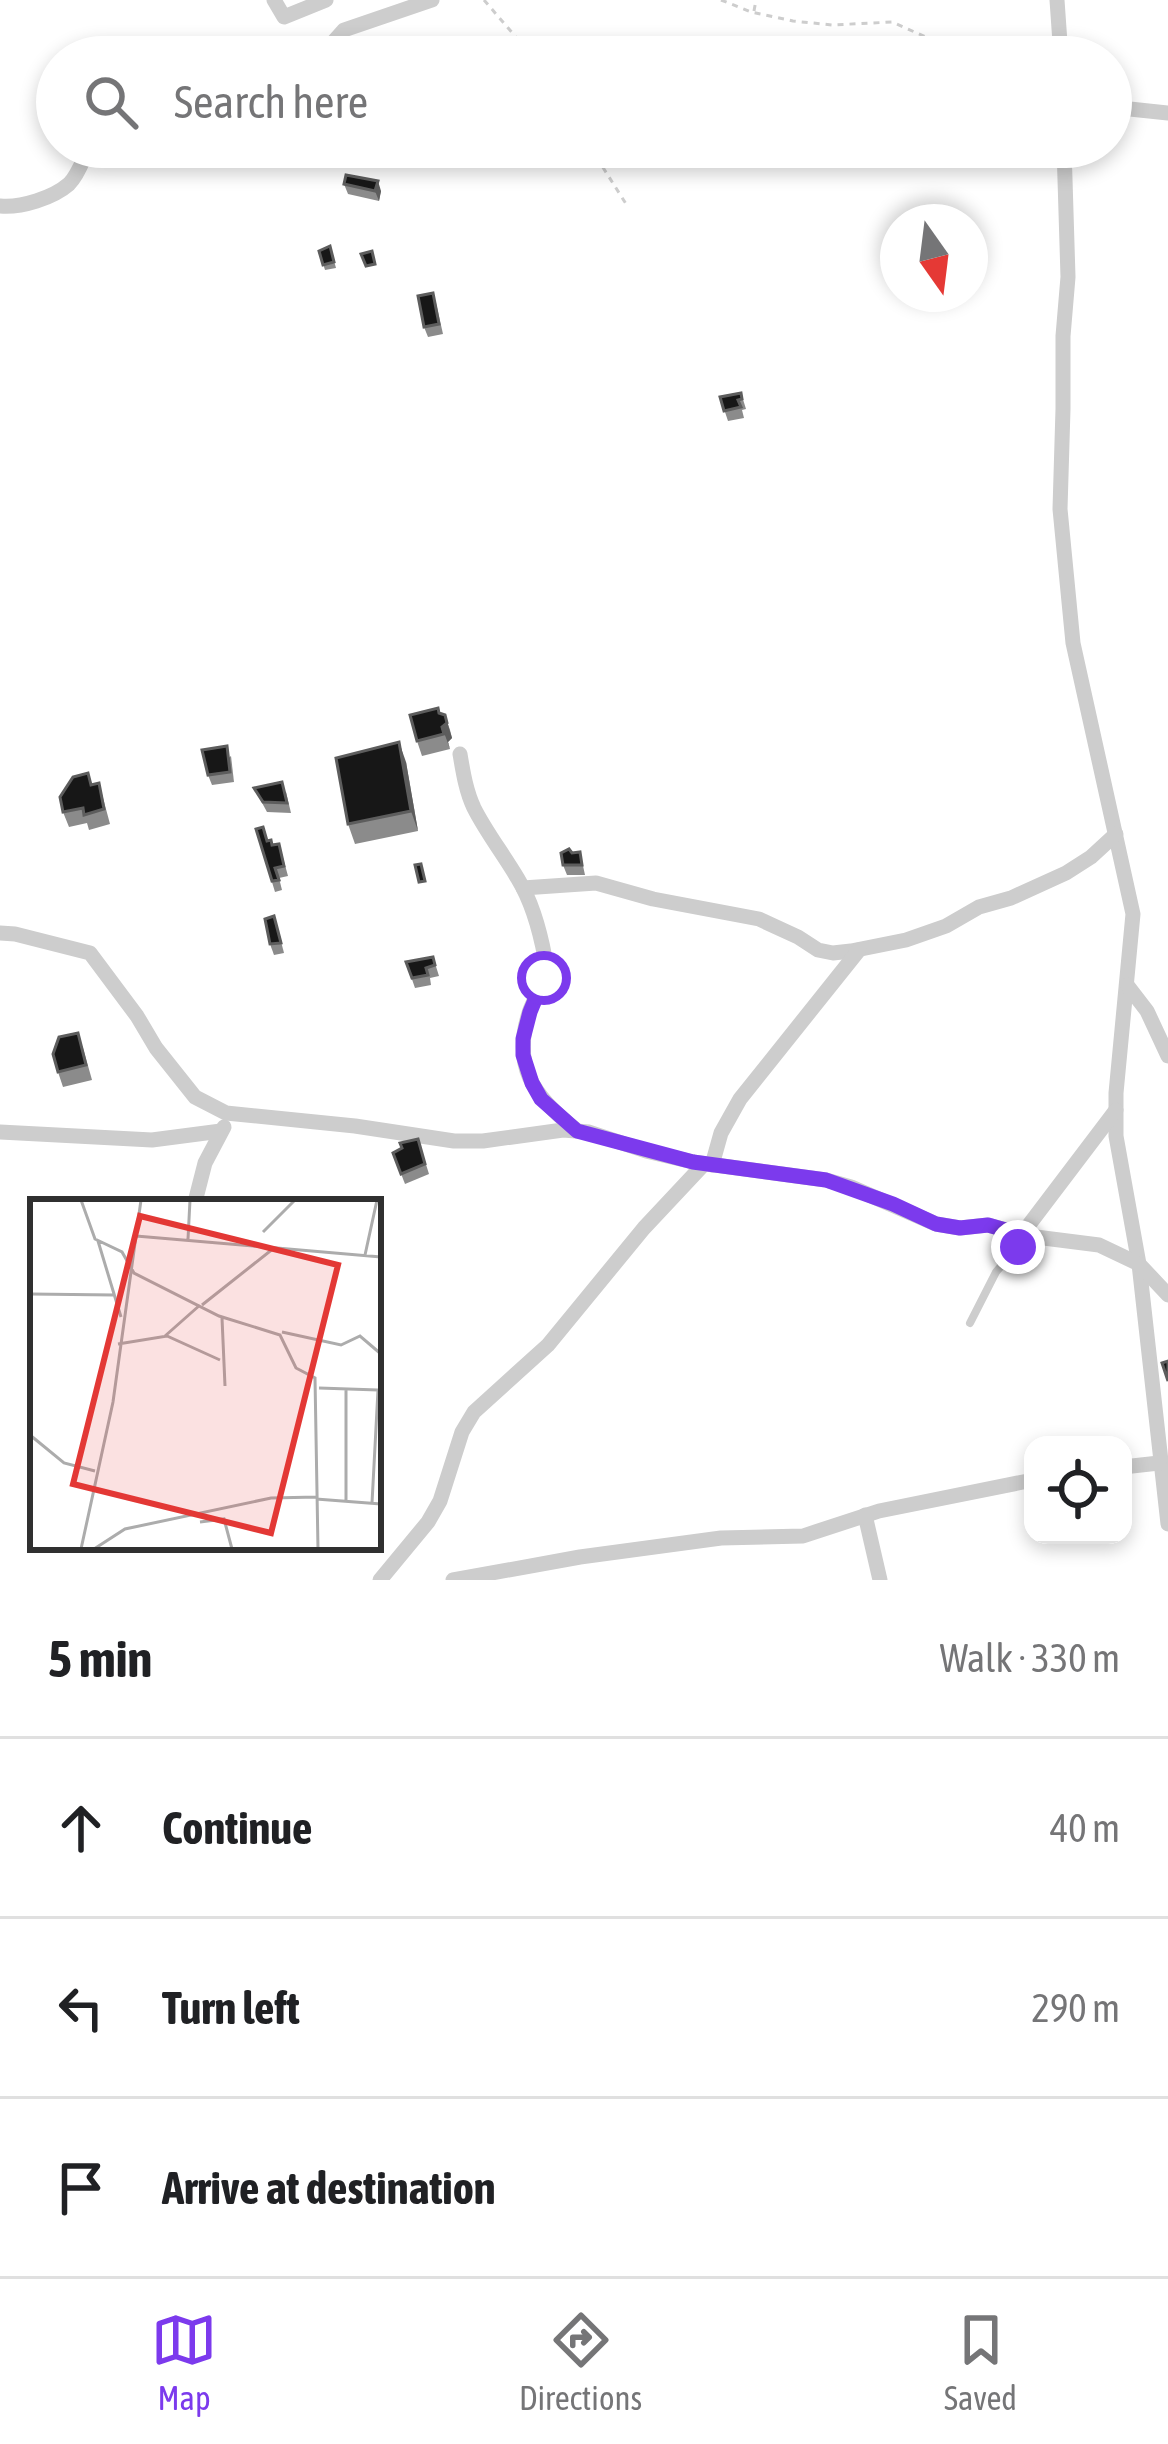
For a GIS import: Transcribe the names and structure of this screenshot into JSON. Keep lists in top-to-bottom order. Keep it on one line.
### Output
{"north":"bottom","page":{"search":"Search here","heading":["5 min","Walk · 330 m"],"list":[["Continue","40 m"],["Turn left","290 m"],"Arrive at destination"],"nav":["Map","Directions","Saved"]}}
